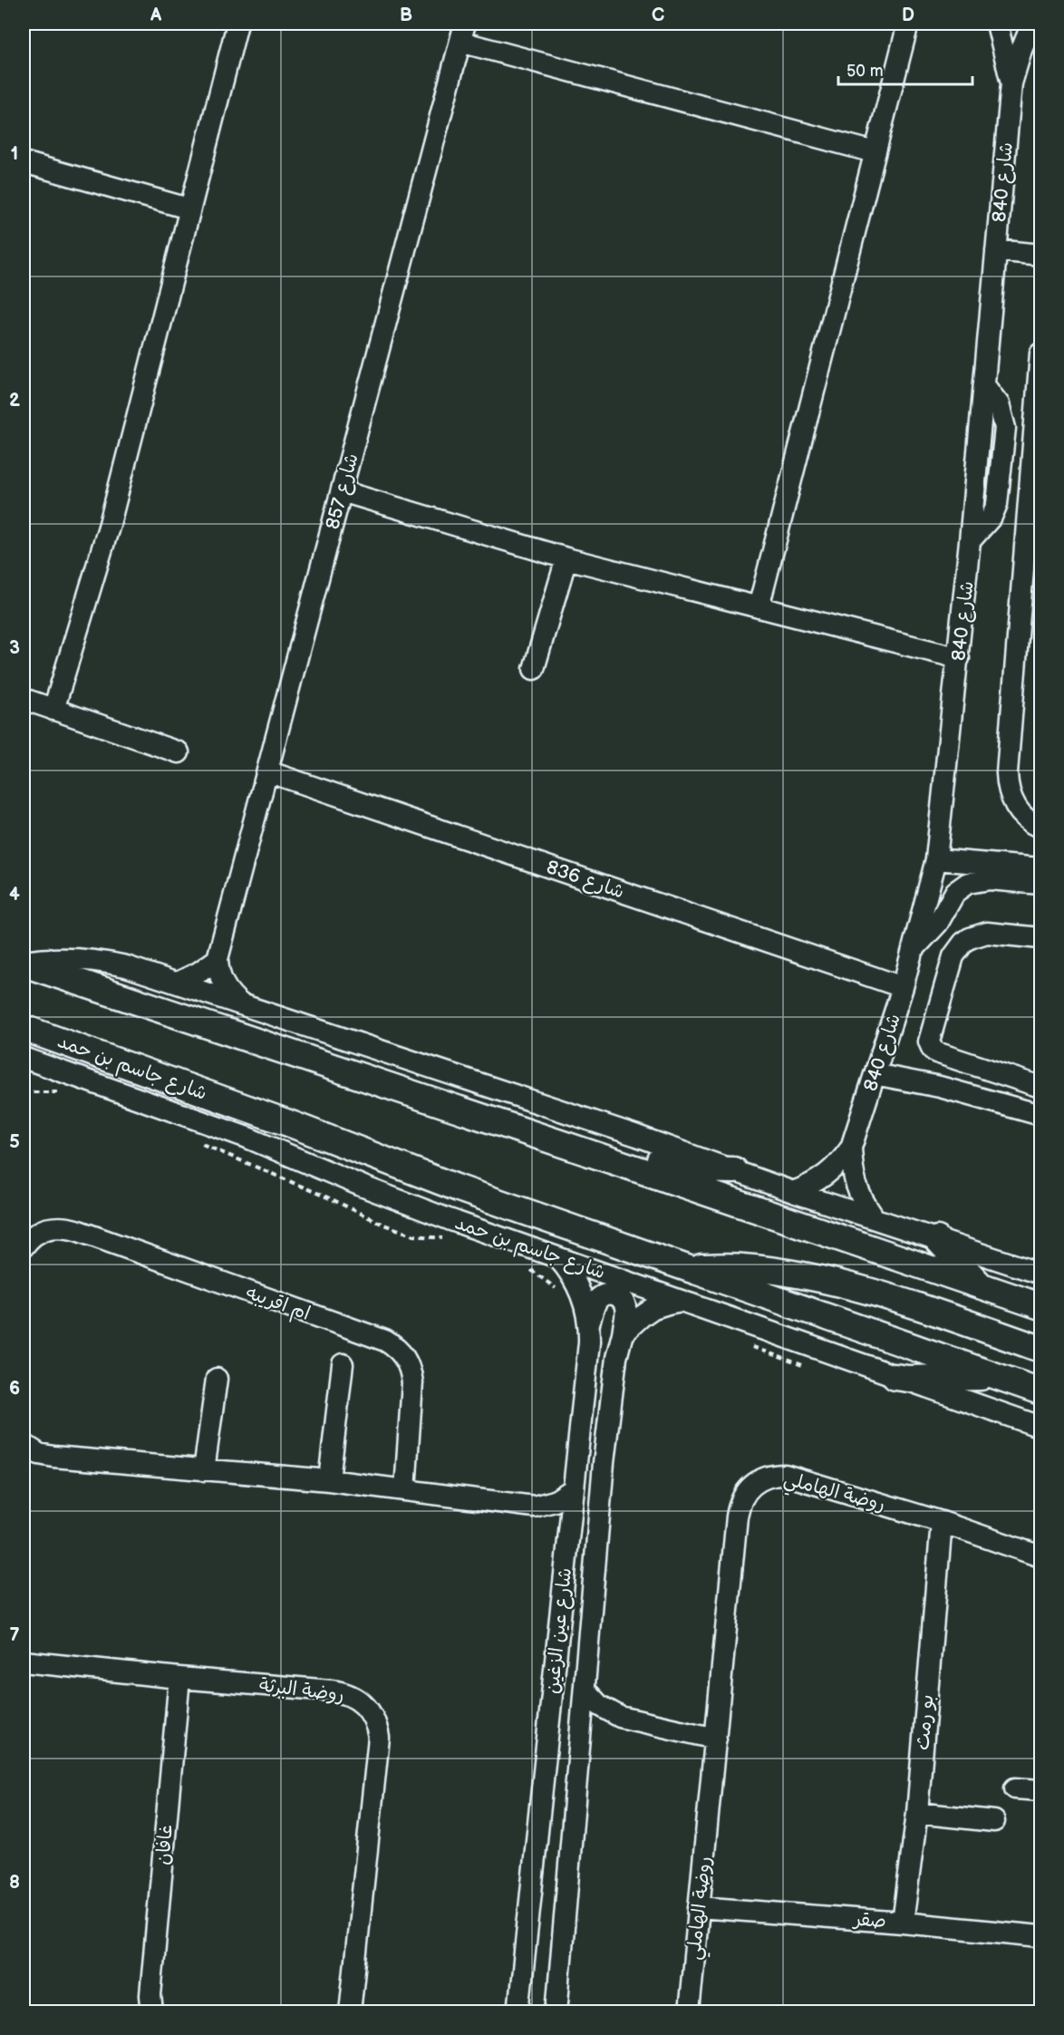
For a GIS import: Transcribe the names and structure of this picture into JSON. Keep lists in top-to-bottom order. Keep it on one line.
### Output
{"streets":{"main road":["شارع جاسم بن حمد"],"street":["شارع 840","شارع 857","شارع 836","ام اقريبه","روضة الهاملي","شارع عين الزغين","روضة البرثة","بو رمث","غافان","صقر"]},"crossings":[["شارع 840","شارع 836"],["شارع 857","شارع 836"],["شارع جاسم بن حمد","شارع عين الزغين"],["روضة الهاملي","بو رمث"],["روضة الهاملي","صقر"],["روضة البرثة","غافان"],["بو رمث","صقر"]],"scale_bar":"50 m","grid":{"columns":["A","B","C","D"],"rows":["1","2","3","4","5","6","7","8"]}}
